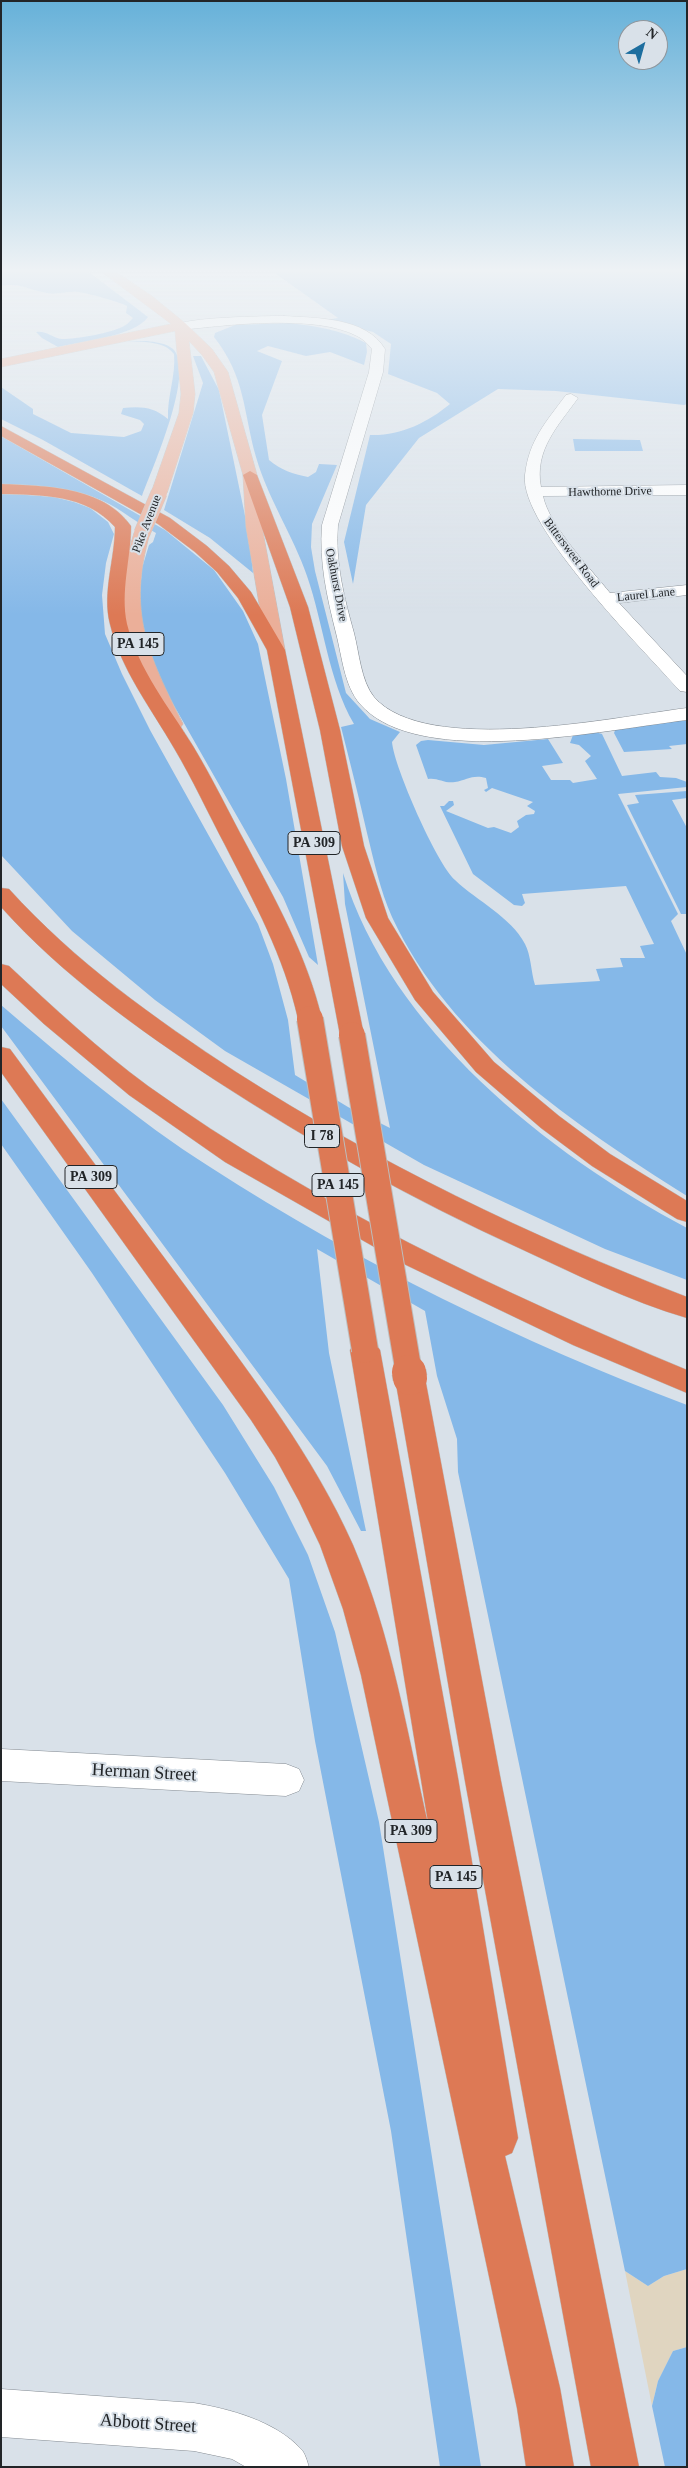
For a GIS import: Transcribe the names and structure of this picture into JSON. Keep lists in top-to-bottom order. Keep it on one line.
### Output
{"streets":{"highway":["PA 145","PA 309","I 78"],"main road":["Pike Avenue"],"street":["Hawthorne Drive","Bittersweet Road","Oakhurst Drive","Laurel Lane","Herman Street","Abbott Street"]},"crossings":[["Hawthorne Drive","Bittersweet Road"],["Pike Avenue","PA 145"],["Bittersweet Road","Laurel Lane"],["PA 145","PA 309"]],"north":"top right"}
